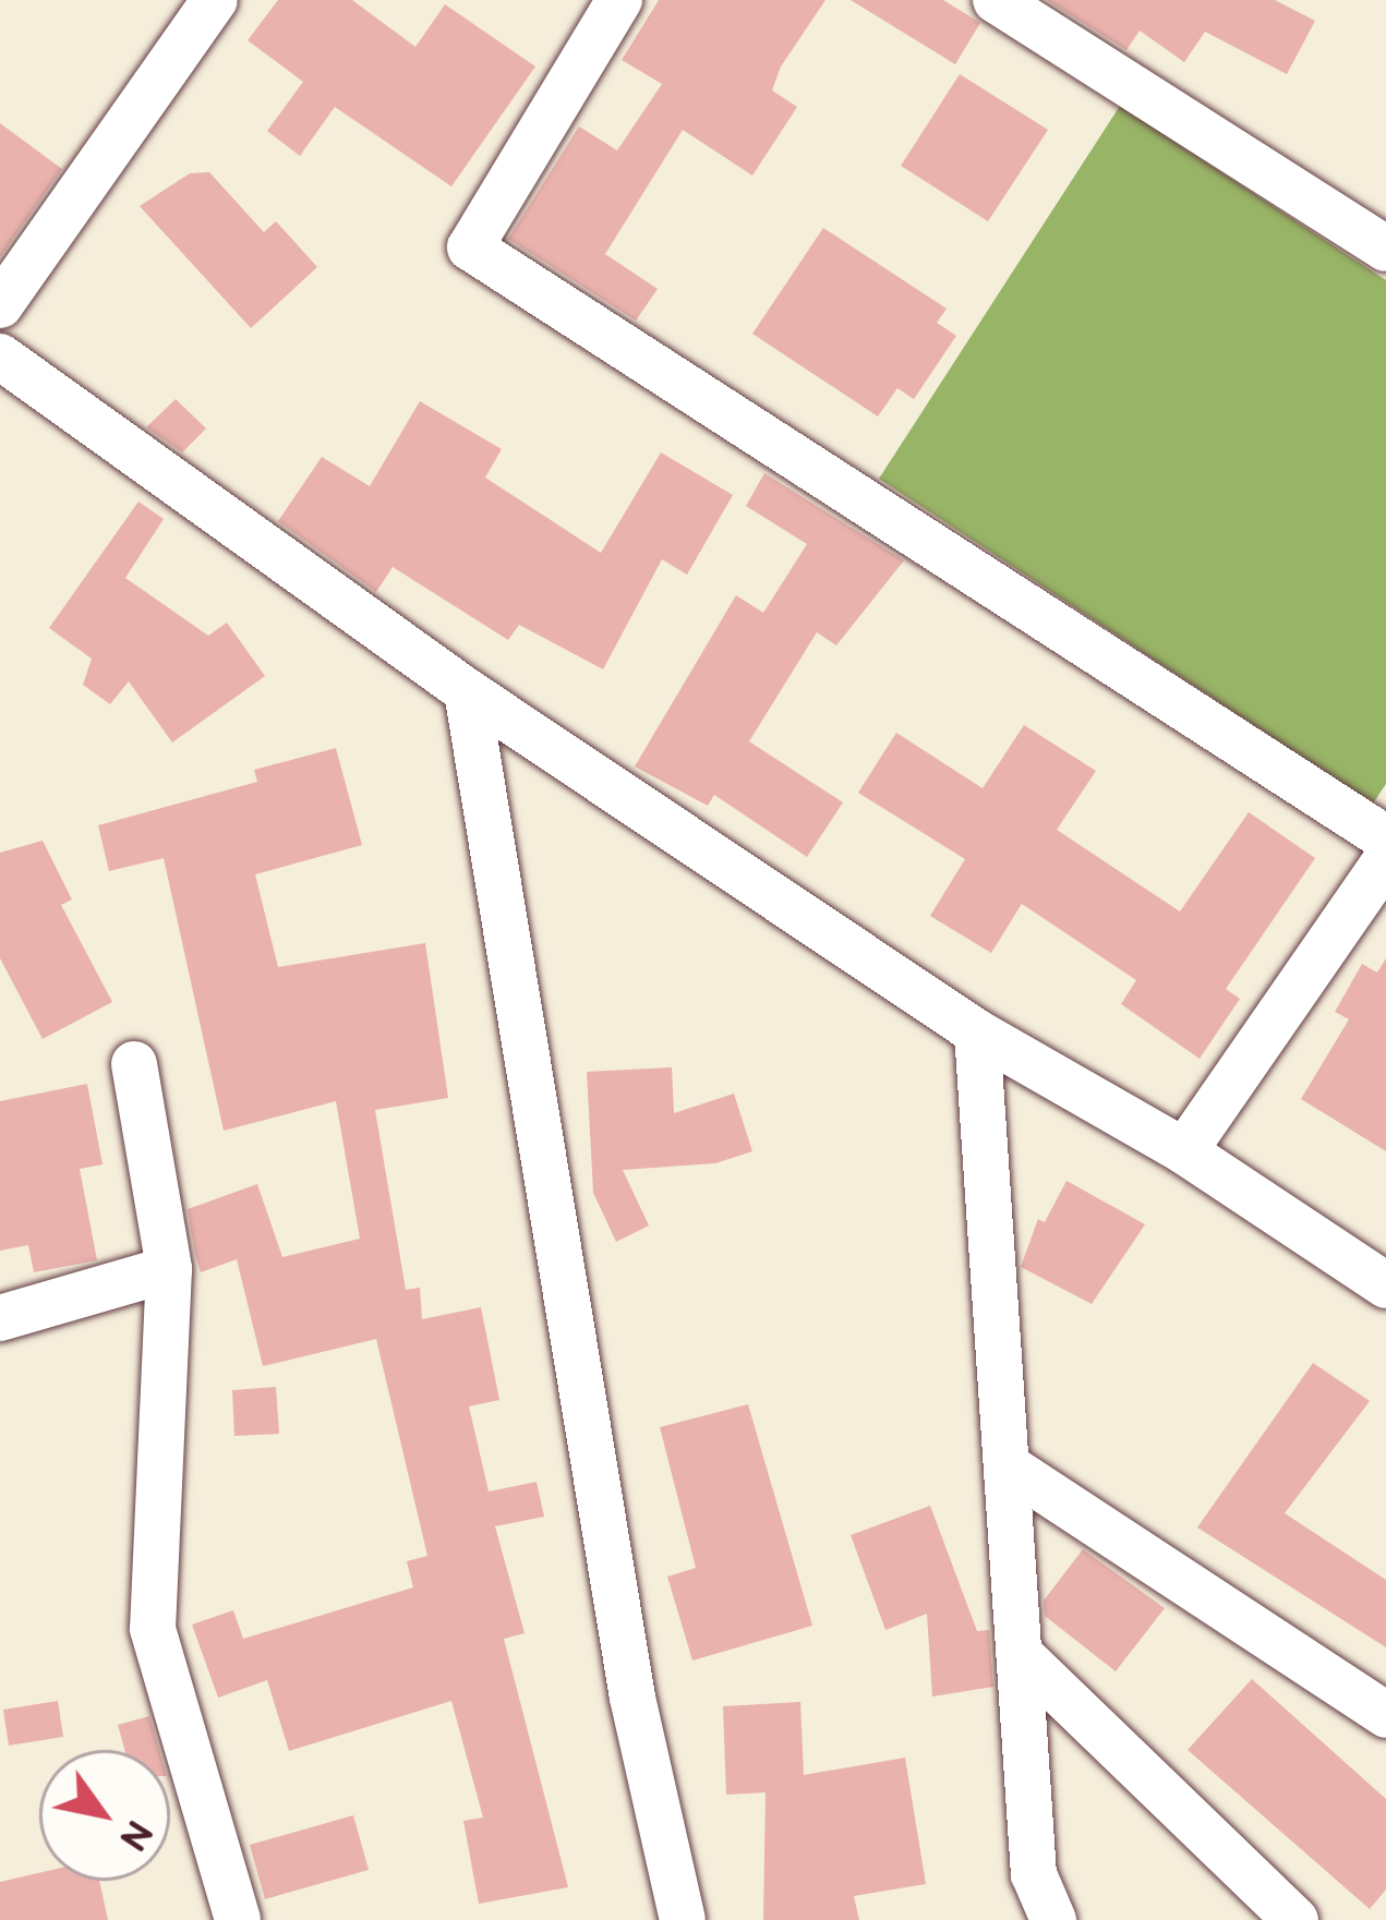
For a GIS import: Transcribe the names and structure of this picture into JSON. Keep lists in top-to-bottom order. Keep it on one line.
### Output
{"north":"bottom right"}
